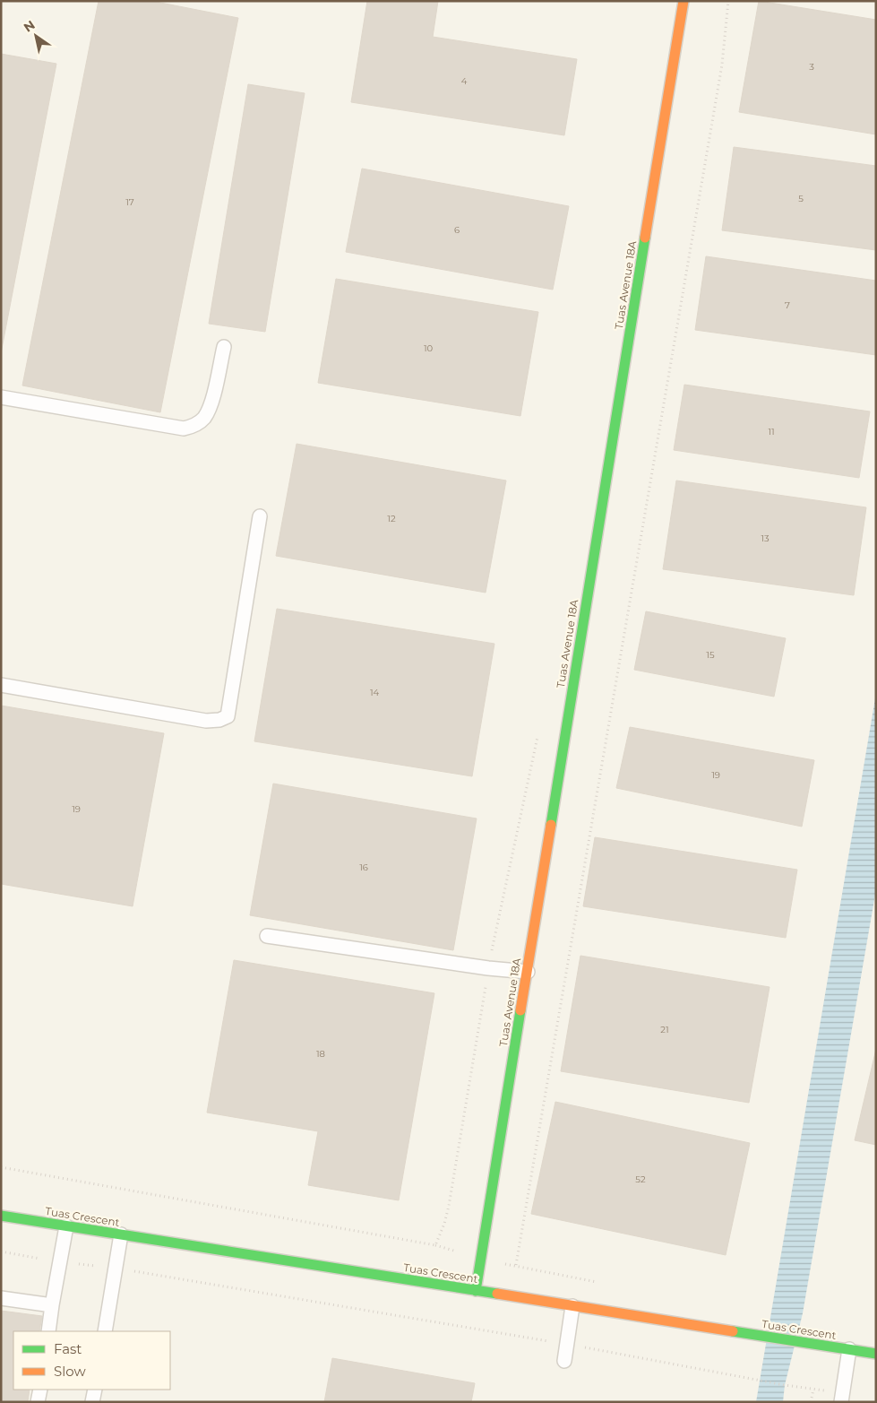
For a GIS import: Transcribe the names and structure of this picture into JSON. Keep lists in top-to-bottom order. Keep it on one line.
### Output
{"streets":{"street":["Tuas Avenue 18A","Tuas Crescent"]},"crossings":[["Tuas Avenue 18A","Tuas Crescent"]],"house_numbers":["3","4","5","17","6","7","10","11","12","13","15","14","19","19","16","21","18","52"],"legend":["Fast","Slow"],"north":"top left"}
